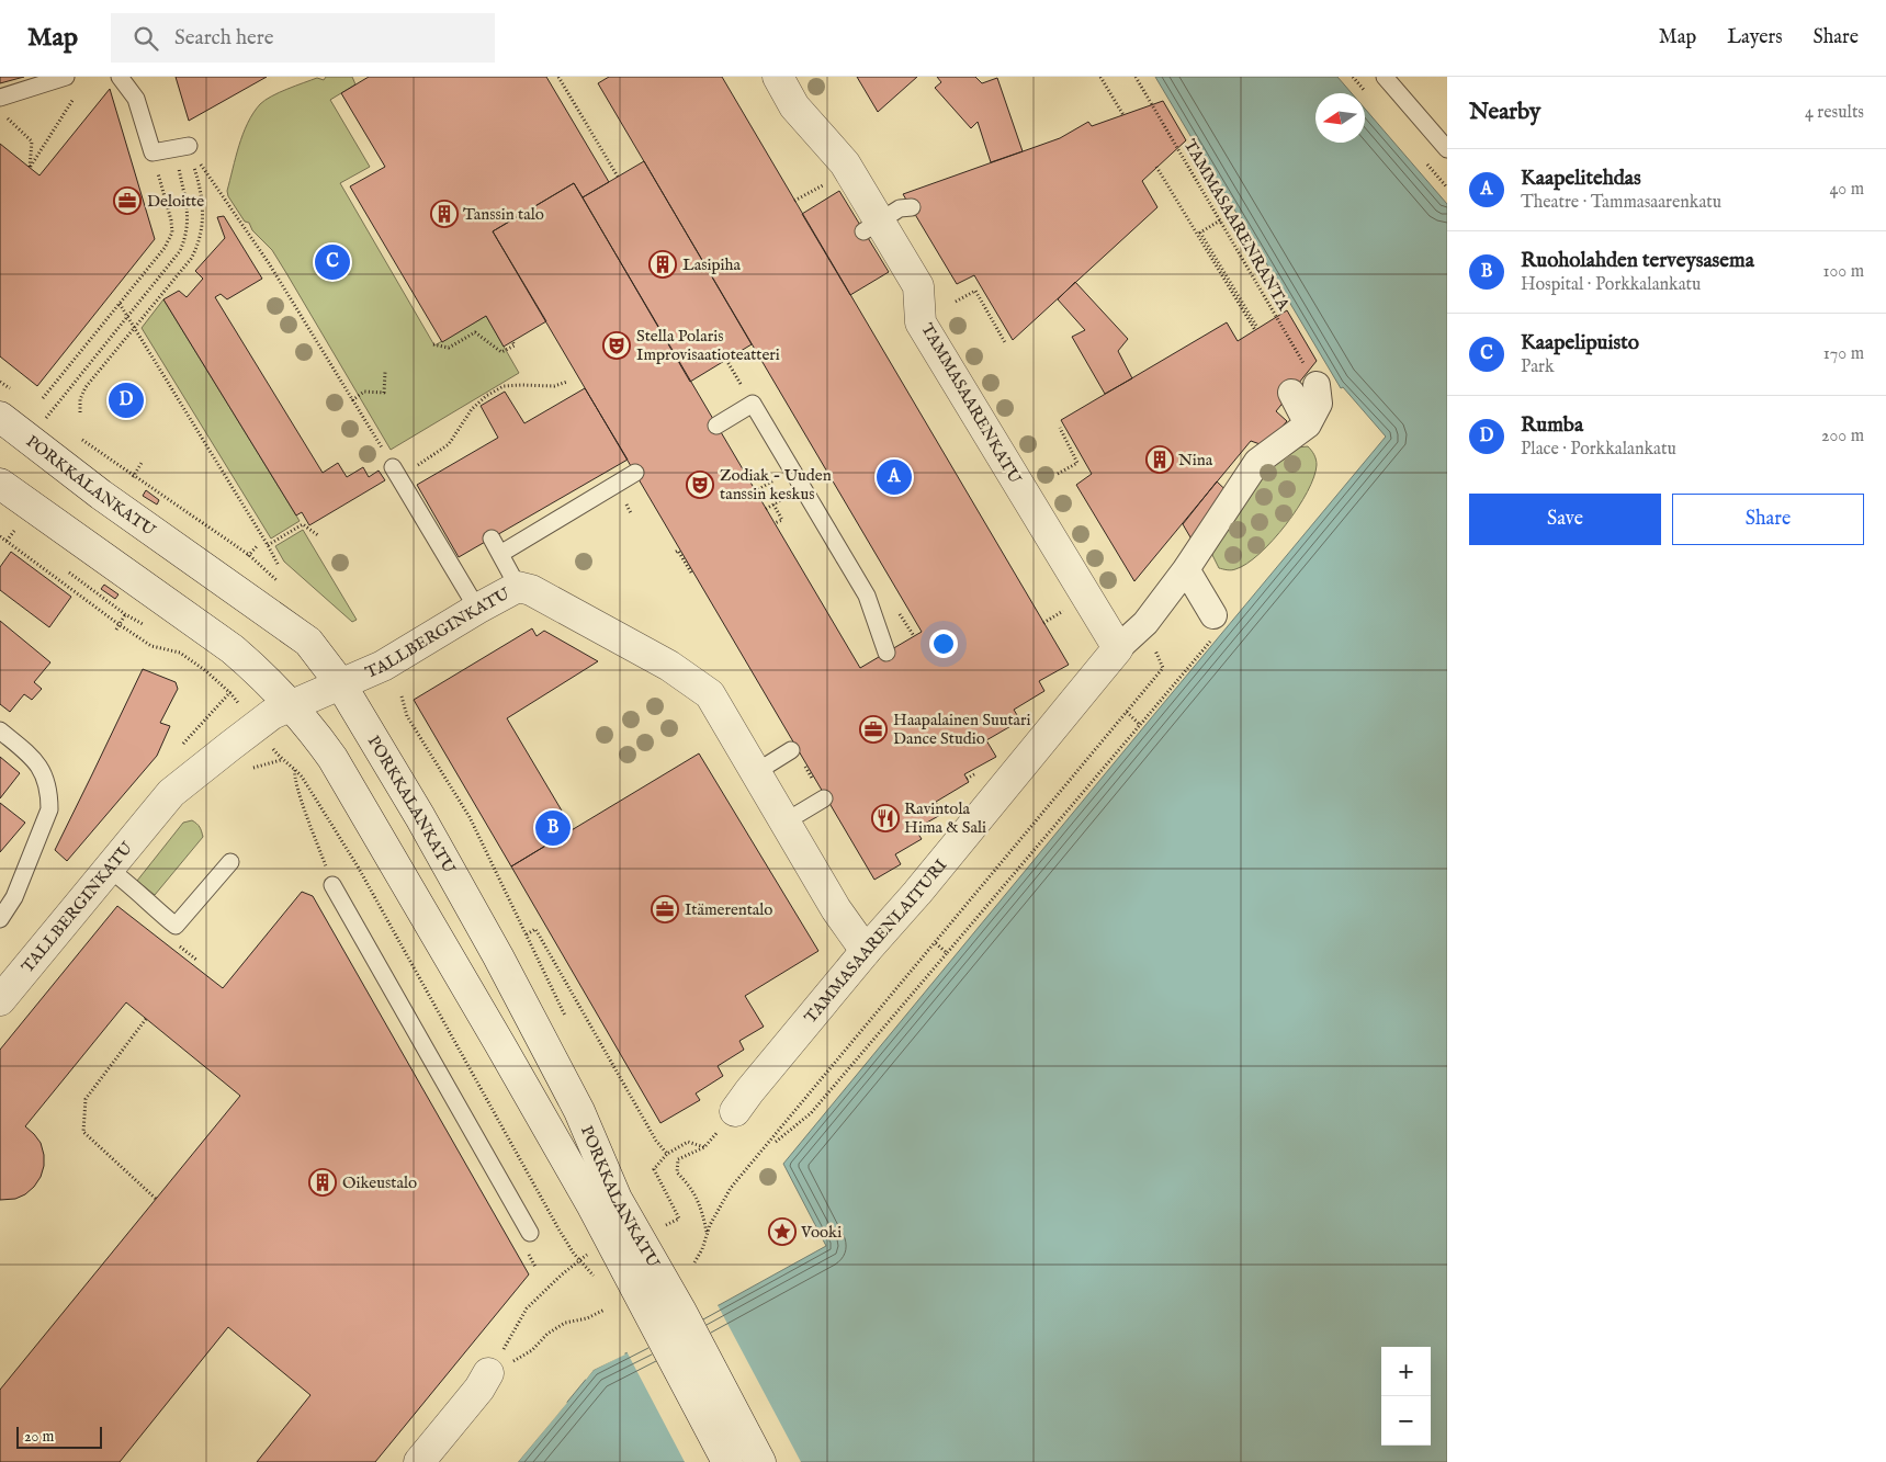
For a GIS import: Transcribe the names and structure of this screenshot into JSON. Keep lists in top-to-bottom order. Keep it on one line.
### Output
{"streets":{"street":["TAMMASAARENKATU","PORKKALANKATU","TALLBERGINKATU","TAMMASAARENLAITURI"],"path":["TAMMASAARENRANTA"]},"crossings":[["TAMMASAARENKATU","TAMMASAARENLAITURI"],["PORKKALANKATU","TALLBERGINKATU"],["TALLBERGINKATU","TAMMASAARENLAITURI"]],"places":{"office":["Deloitte","Haapalainen Suutari Dance Studio","Itämerentalo"],"building":["Tanssin talo","Lasipiha","Nina","Oikeustalo"],"theatre":["Stella Polaris Improvisaatioteatteri","Zodiak - Uuden tanssin keskus"],"restaurant":["Ravintola Hima & Sali"],"place":["Vooki"]},"scale_bar":"20 m","north":"left","page":{"header":"Map","search":"Search here","nav":["Map","Layers","Share"],"heading":["Nearby","4 results"],"list":[{"mark":"A","name":"Kaapelitehdas","note":"Theatre · Tammasaarenkatu","value":"40 m"},{"mark":"B","name":"Ruoholahden terveysasema","note":"Hospital · Porkkalankatu","value":"100 m"},{"mark":"C","name":"Kaapelipuisto","note":"Park","value":"170 m"},{"mark":"D","name":"Rumba","note":"Place · Porkkalankatu","value":"200 m"}],"pins":["C","D","A","B"],"buttons":["Save","Share"],"map_buttons":["+","−"],"scale":"20 m"}}
